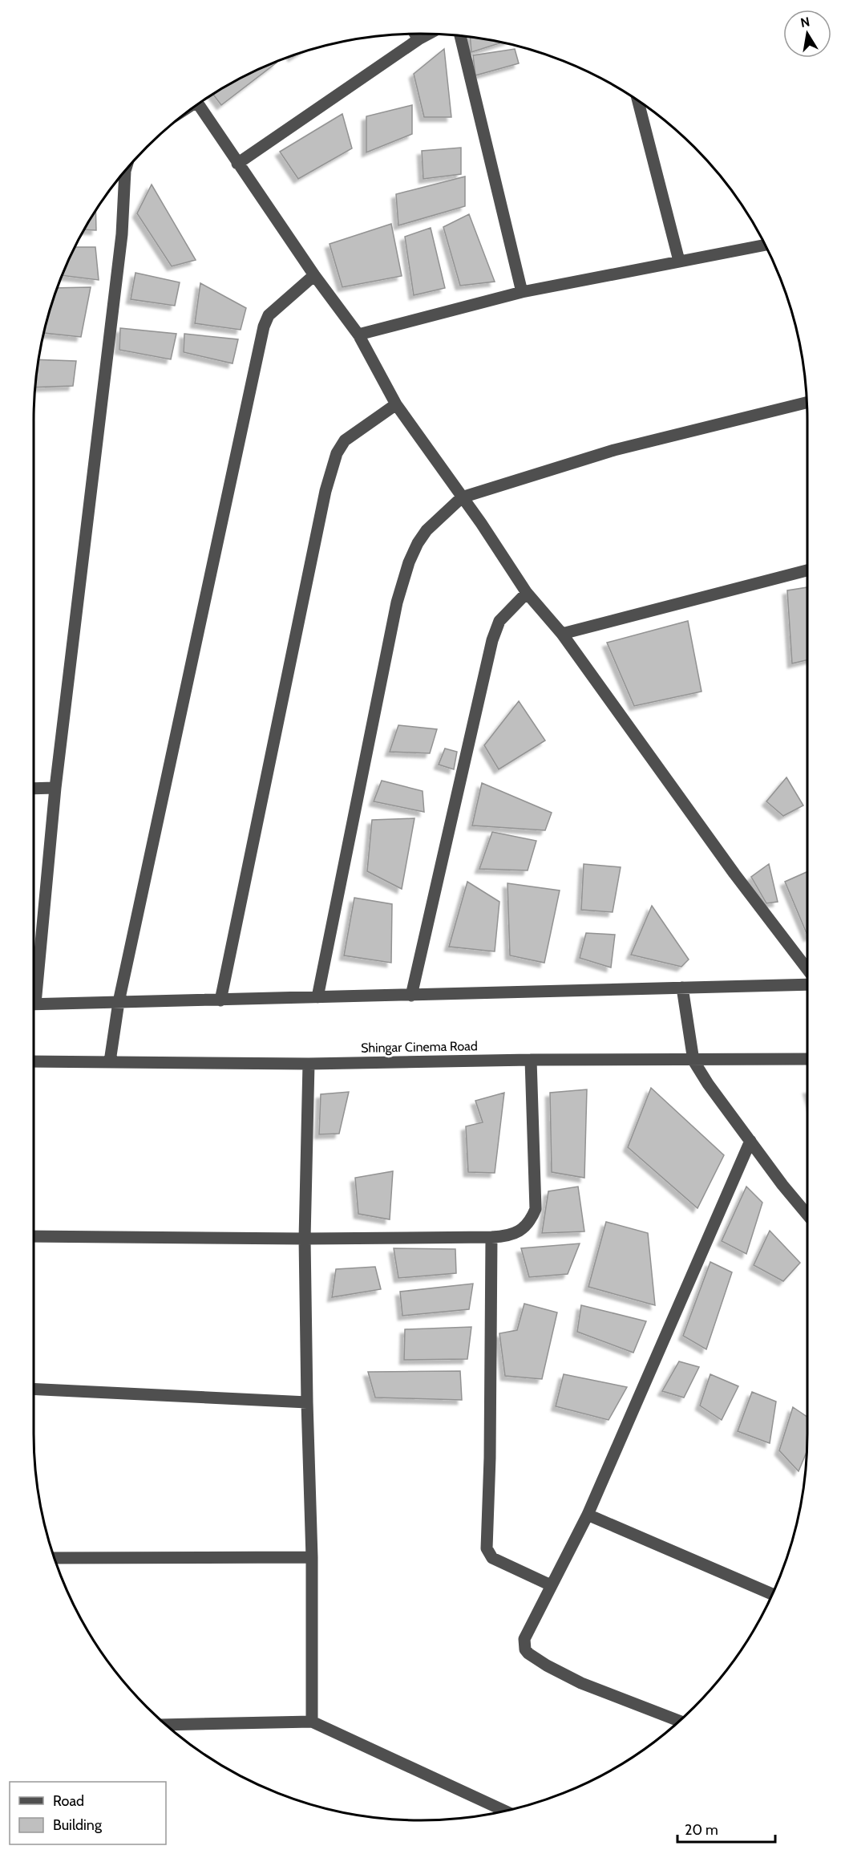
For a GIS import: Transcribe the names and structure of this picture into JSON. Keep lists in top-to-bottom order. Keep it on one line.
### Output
{"streets":{"street":["Shingar Cinema Road"]},"legend":["Road","Building"],"scale_bar":"20 m","north":"top"}
